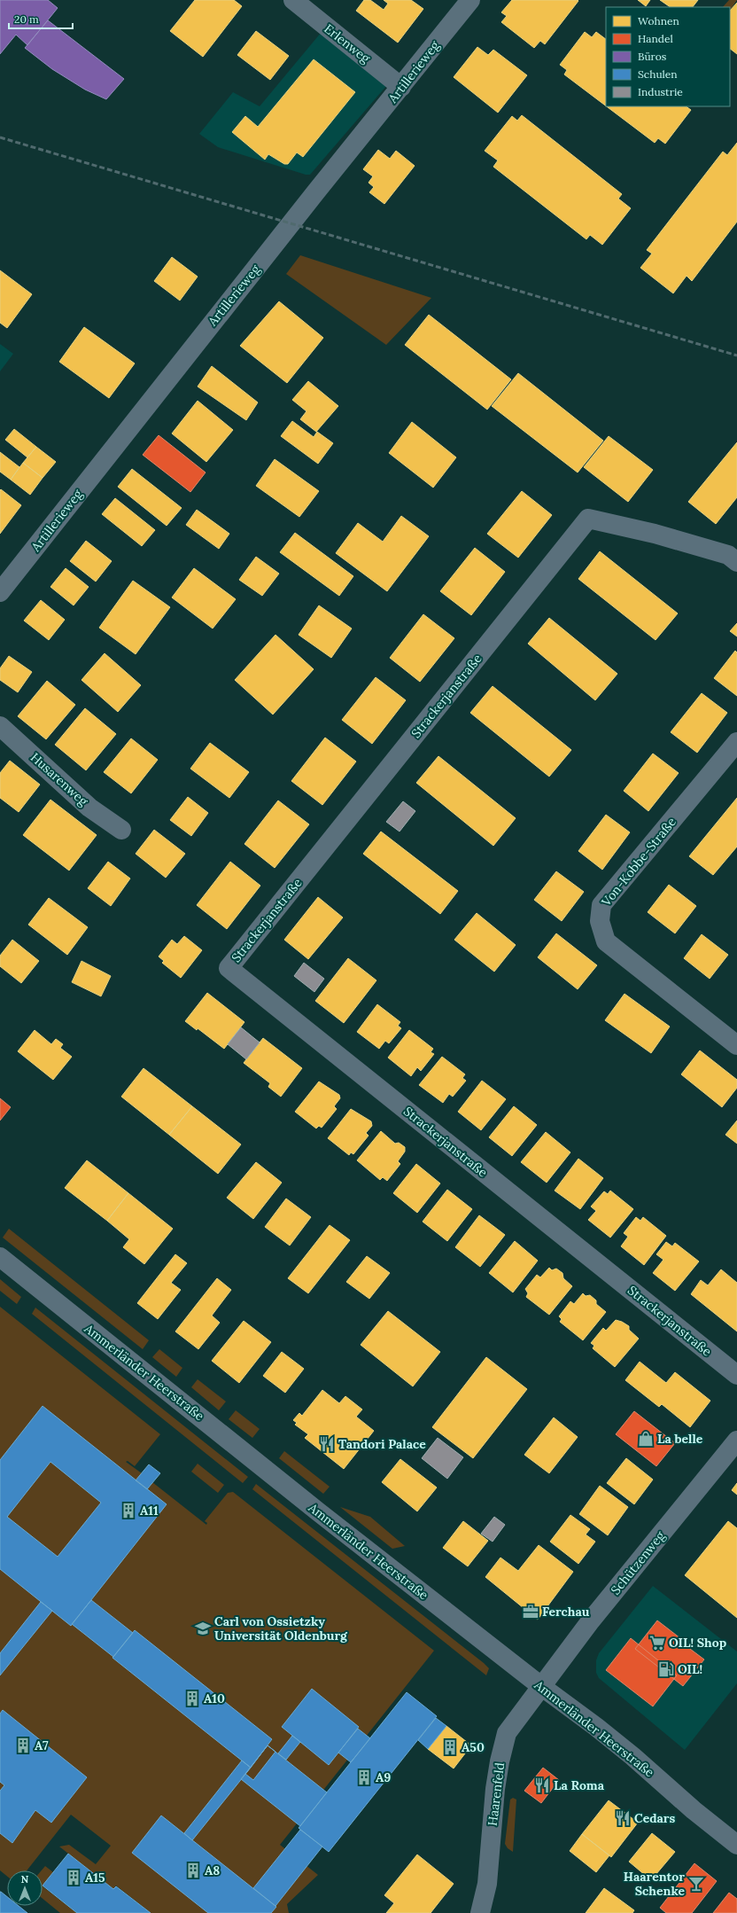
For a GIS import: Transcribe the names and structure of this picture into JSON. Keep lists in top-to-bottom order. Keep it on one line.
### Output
{"streets":{"street":["Erlenweg","Artillerieweg","Strackerjanstraße","Husarenweg","Von-Kobbe-Straße","Ammerländer Heerstraße","Schützenweg","Haarenfeld"]},"crossings":[["Erlenweg","Artillerieweg"],["Ammerländer Heerstraße","Schützenweg"],["Ammerländer Heerstraße","Haarenfeld"],["Schützenweg","Haarenfeld"]],"places":{"shop":["La belle"],"restaurant":["Tandori Palace","La Roma","Cedars"],"building":["A11","A10","A7","A50","A9","A8","A15"],"office":["Ferchau"],"school or university":["Carl von Ossietzky Universität Oldenburg"],"supermarket":["OIL! Shop"],"fuel station":["OIL!"],"bar":["Haarentor Schenke"]},"legend":["Wohnen","Handel","Büros","Schulen","Industrie"],"scale_bar":"20 m","north":"top"}
